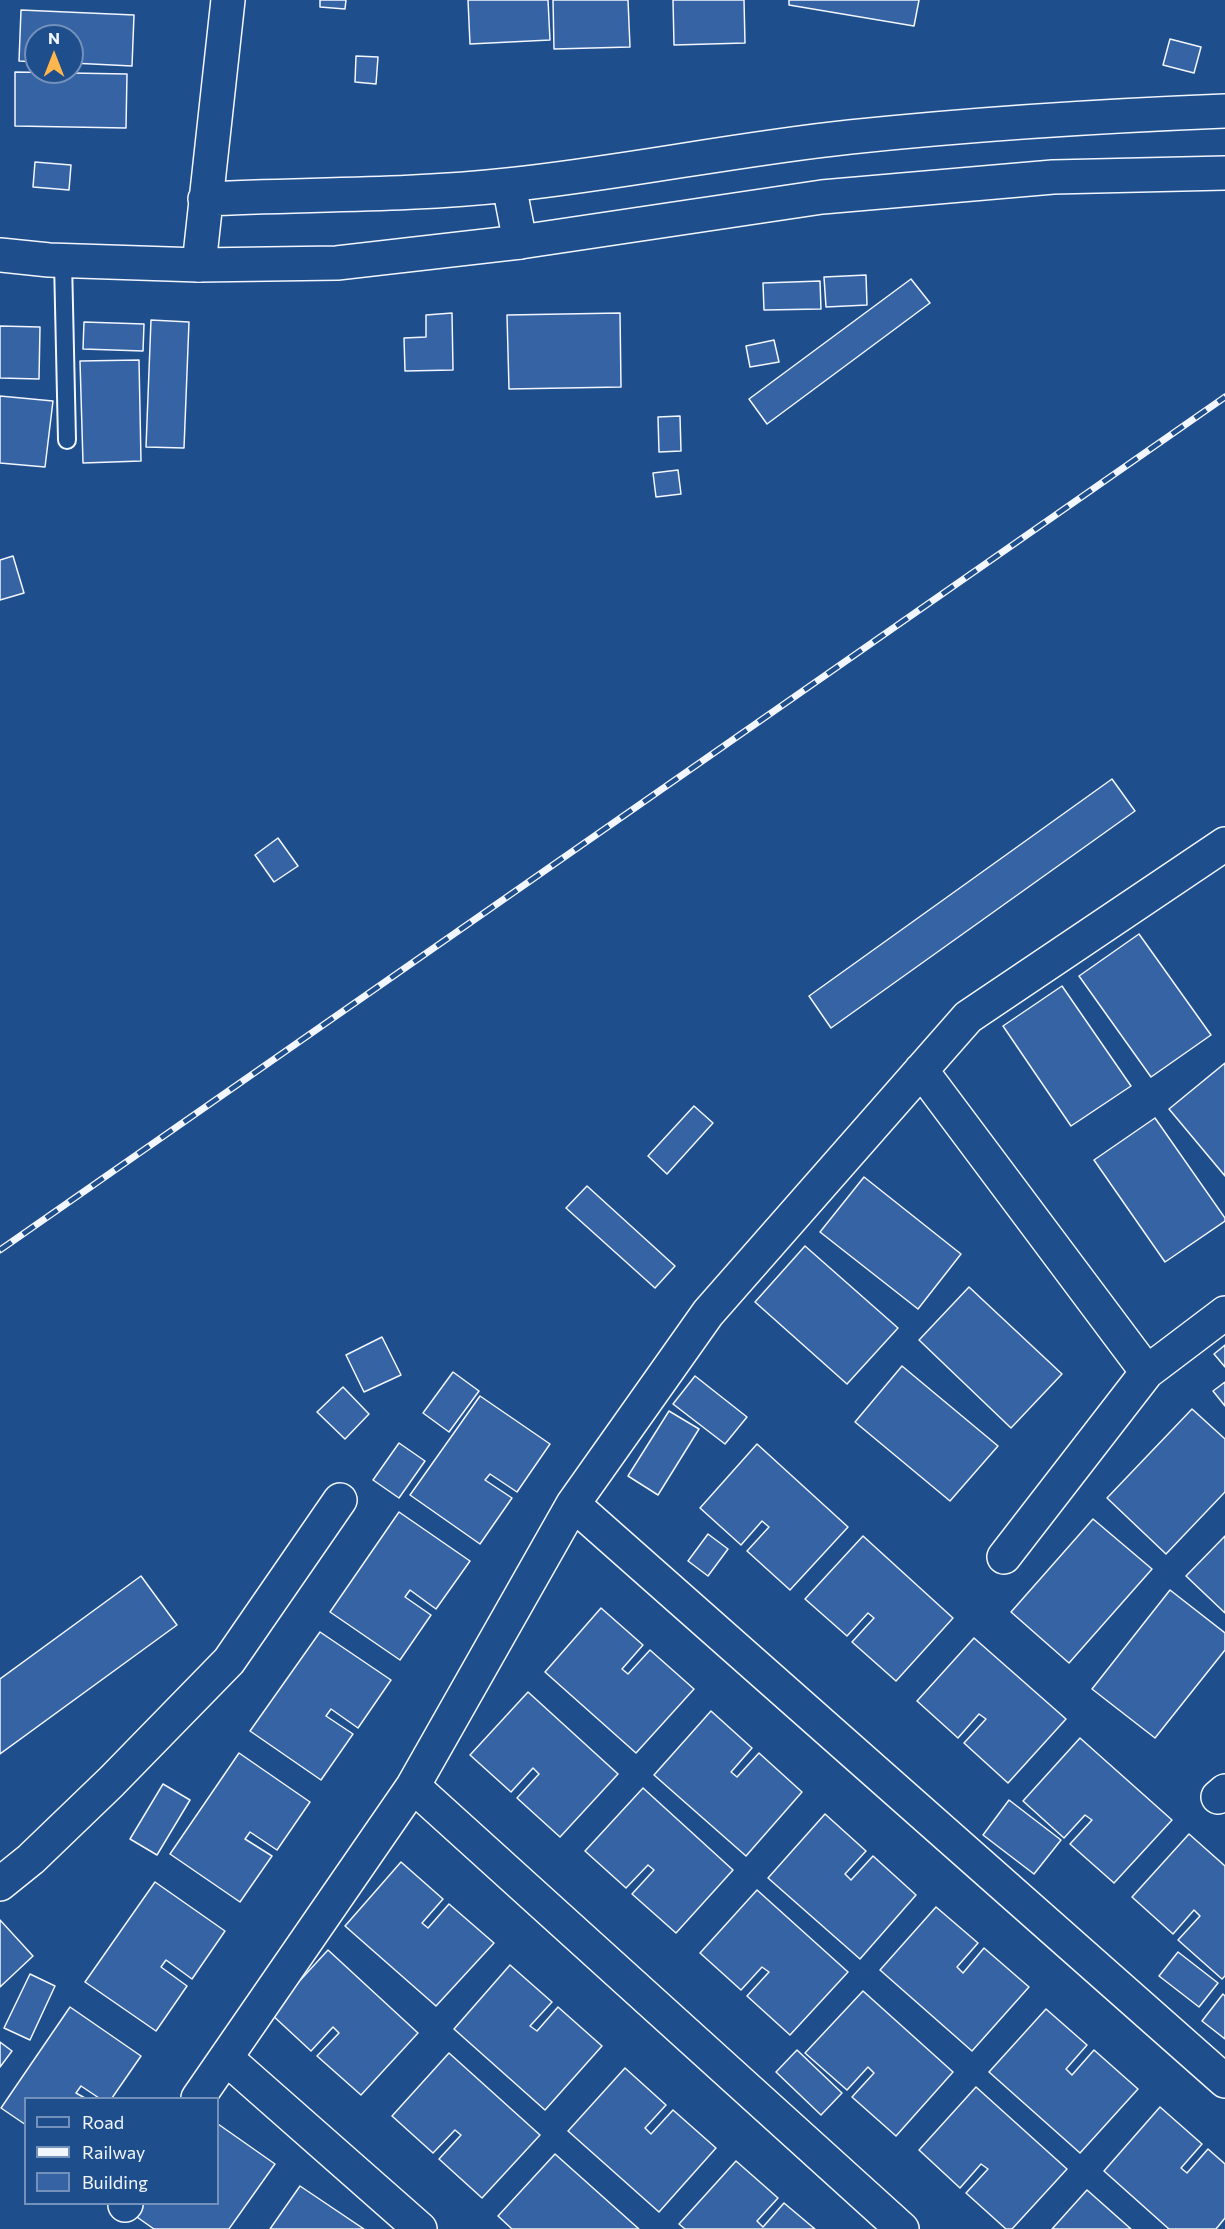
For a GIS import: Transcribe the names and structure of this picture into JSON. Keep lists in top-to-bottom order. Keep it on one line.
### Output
{"legend":["Road","Railway","Building"],"north":"top"}
